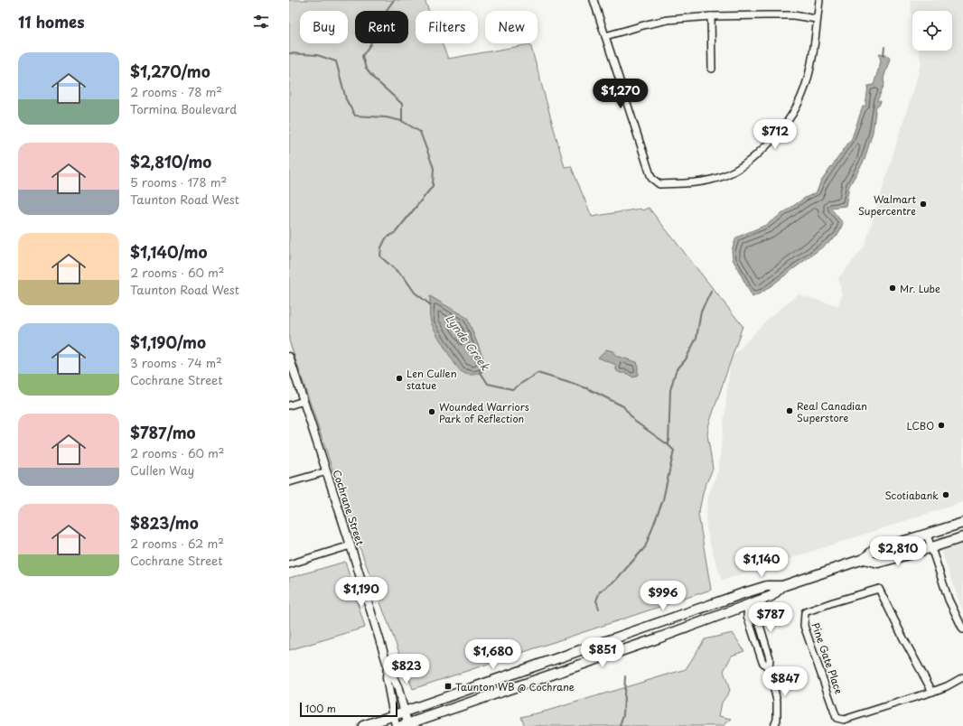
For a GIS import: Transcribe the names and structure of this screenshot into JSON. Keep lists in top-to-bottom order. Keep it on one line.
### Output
{"streets":{"street":["Cochrane Street","Pine Gate Place"]},"water":["Lynde Creek"],"places":{"other":["Walmart Supercentre","Mr. Lube","Len Cullen statue","Real Canadian Superstore","Wounded Warriors Park of Reflection","LCBO","Scotiabank"],"transit":["Taunton WB @ Cochrane"]},"scale_bar":"100 m","page":{"heading":"11 homes","chip":["Buy","Rent","Filters","New"],"list":[{"name":"$1,270/mo","note":"2 rooms · 78 m² · Tormina Boulevard"},{"name":"$2,810/mo","note":"5 rooms · 178 m² · Taunton Road West"},{"name":"$1,140/mo","note":"2 rooms · 60 m² · Taunton Road West"},{"name":"$1,190/mo","note":"3 rooms · 74 m² · Cochrane Street"},{"name":"$787/mo","note":"2 rooms · 60 m² · Cullen Way"},{"name":"$823/mo","note":"2 rooms · 62 m² · Cochrane Street"}],"price":["$1,270","$712","$2,810","$1,140","$1,190","$996","$787","$851","$1,680","$823","$847"],"scale":"100 m"}}
